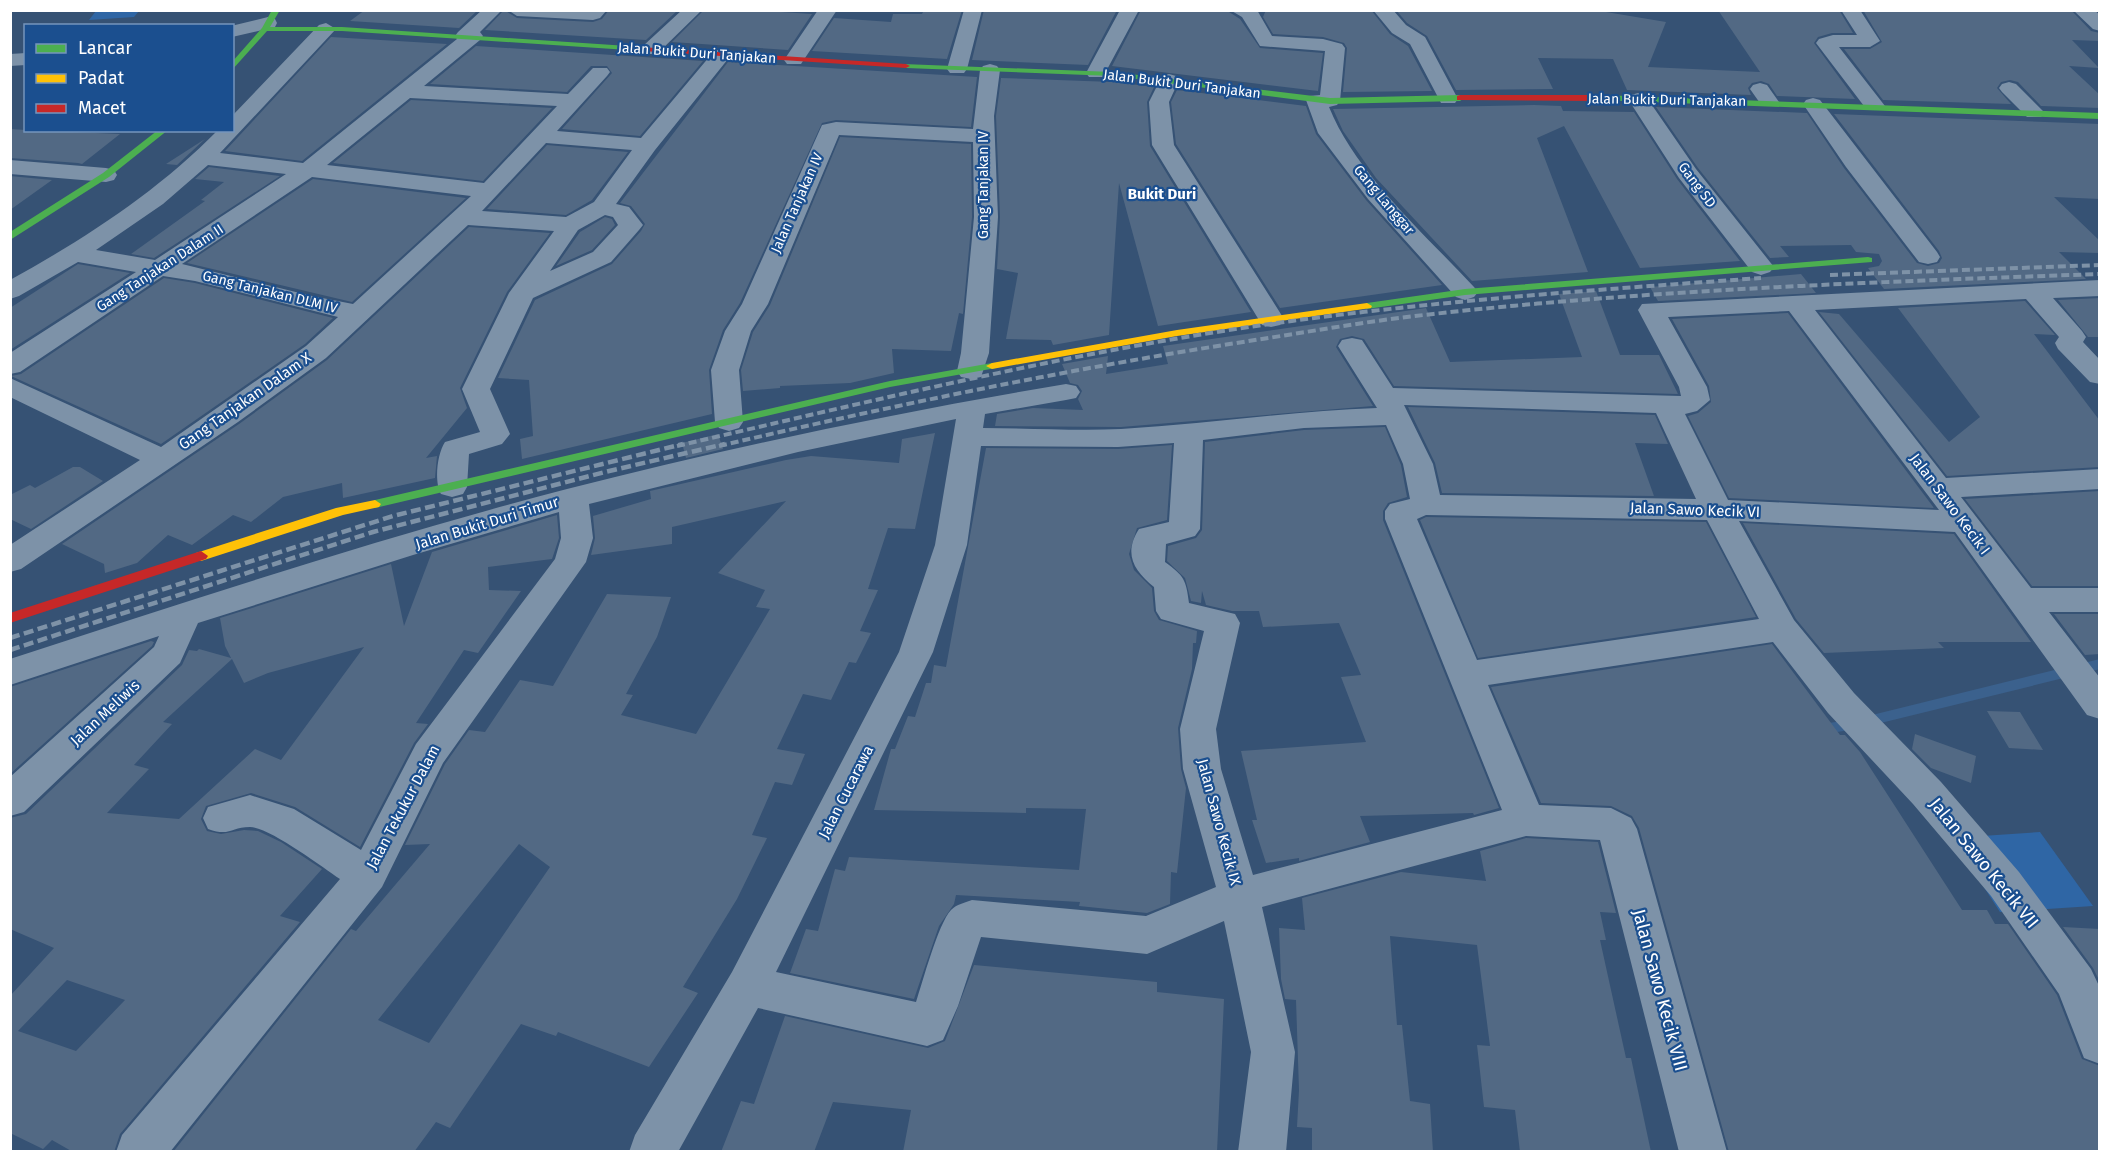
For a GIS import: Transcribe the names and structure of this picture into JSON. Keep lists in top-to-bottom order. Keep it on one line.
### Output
{"streets":{"street":["Jalan Bukit Duri Tanjakan","Gang Tanjakan IV","Gang SD","Gang Langgar","Jalan Tanjakan IV","Gang Tanjakan Dalam II","Gang Tanjakan DLM IV","Gang Tanjakan Dalam X","Jalan Sawo Kecik I","Jalan Sawo Kecik VI","Jalan Bukit Duri Timur","Jalan Meliwis","Jalan Cucarawa","Jalan Tekukur Dalam","Jalan Sawo Kecik IX","Jalan Sawo Kecik VII","Jalan Sawo Kecik VIII"]},"crossings":[["Jalan Bukit Duri Tanjakan","Gang Tanjakan IV"],["Jalan Bukit Duri Tanjakan","Gang SD"],["Jalan Bukit Duri Tanjakan","Gang Langgar"],["Jalan Bukit Duri Tanjakan","Gang Tanjakan Dalam II"],["Jalan Bukit Duri Tanjakan","Gang Tanjakan Dalam X"],["Gang Tanjakan IV","Jalan Tanjakan IV"],["Gang Tanjakan IV","Jalan Bukit Duri Timur"],["Gang Tanjakan IV","Jalan Cucarawa"],["Gang Tanjakan Dalam II","Gang Tanjakan DLM IV"],["Gang Tanjakan DLM IV","Gang Tanjakan Dalam X"],["Jalan Sawo Kecik I","Jalan Sawo Kecik VI"],["Jalan Sawo Kecik VI","Jalan Sawo Kecik VII"],["Jalan Bukit Duri Timur","Jalan Meliwis"],["Jalan Bukit Duri Timur","Jalan Cucarawa"],["Jalan Bukit Duri Timur","Jalan Tekukur Dalam"],["Jalan Cucarawa","Jalan Sawo Kecik IX"]],"districts":["Bukit Duri"],"legend":["Lancar","Padat","Macet"]}
